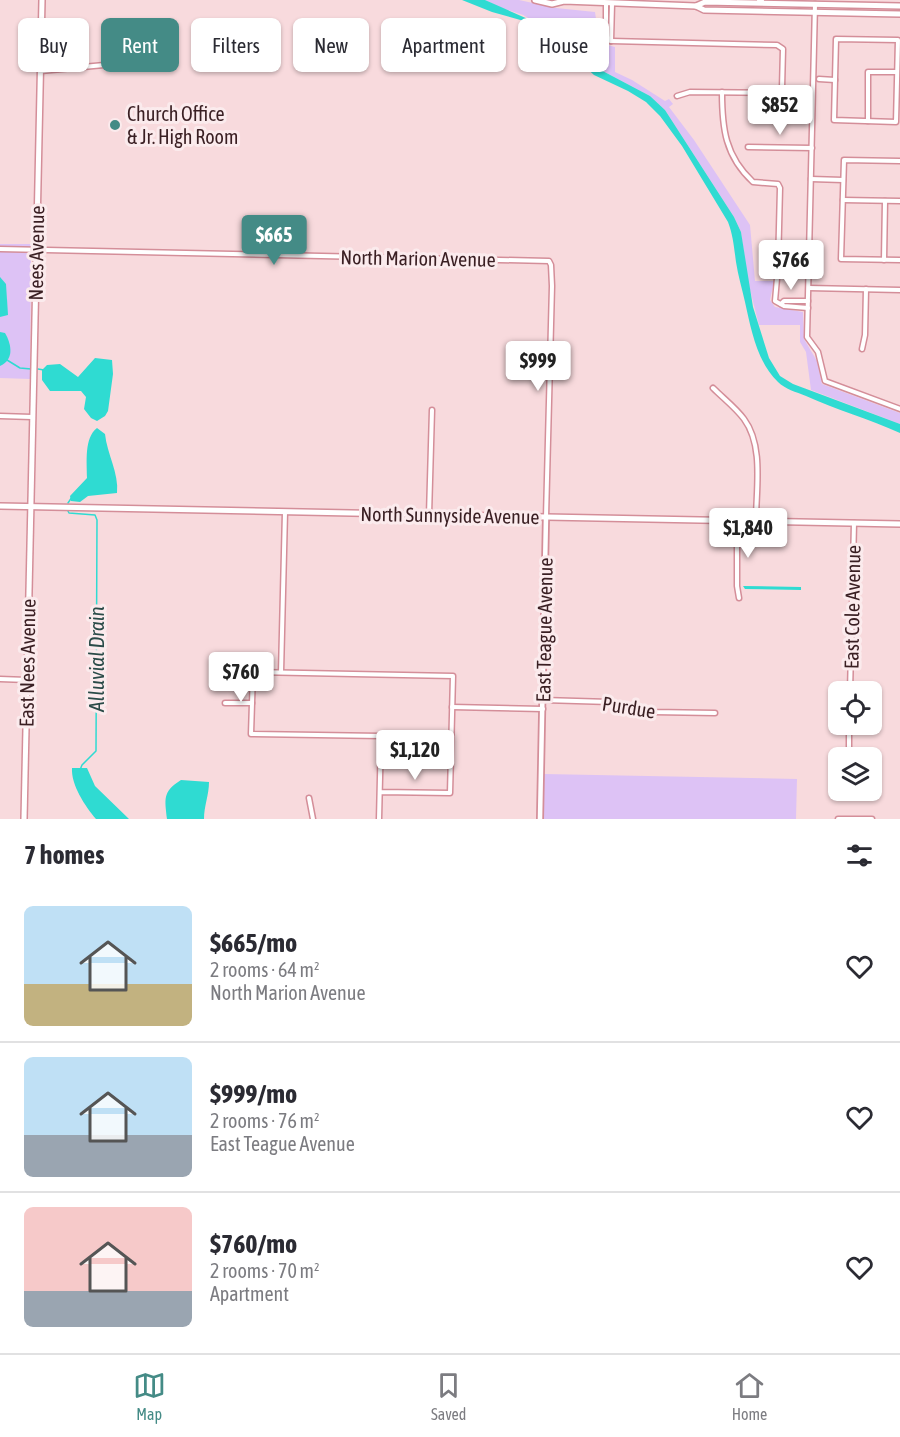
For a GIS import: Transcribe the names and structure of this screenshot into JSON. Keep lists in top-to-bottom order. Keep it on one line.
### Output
{"streets":{"main road":["Nees Avenue","North Sunnyside Avenue","East Nees Avenue"],"street":["North Marion Avenue","East Cole Avenue","East Teague Avenue","Purdue"]},"crossings":[["Nees Avenue","North Marion Avenue"],["Nees Avenue","North Sunnyside Avenue"],["Nees Avenue","East Nees Avenue"],["North Marion Avenue","East Teague Avenue"],["North Sunnyside Avenue","East Cole Avenue"],["North Sunnyside Avenue","East Teague Avenue"],["North Sunnyside Avenue","East Nees Avenue"],["East Teague Avenue","Purdue"]],"water":["Alluvial Drain"],"places":["Church Office & Jr. High Room"],"page":{"chip":["Buy","Rent","Filters","New","Apartment","House"],"price":["$852","$665","$766","$999","$1,840","$760","$1,120"],"heading":"7 homes","list":[{"name":"$665/mo","note":"2 rooms · 64 m² · North Marion Avenue"},{"name":"$999/mo","note":"2 rooms · 76 m² · East Teague Avenue"},{"name":"$760/mo","note":"2 rooms · 70 m² · Apartment"}],"tabs":["Map","Saved","Home"]}}
